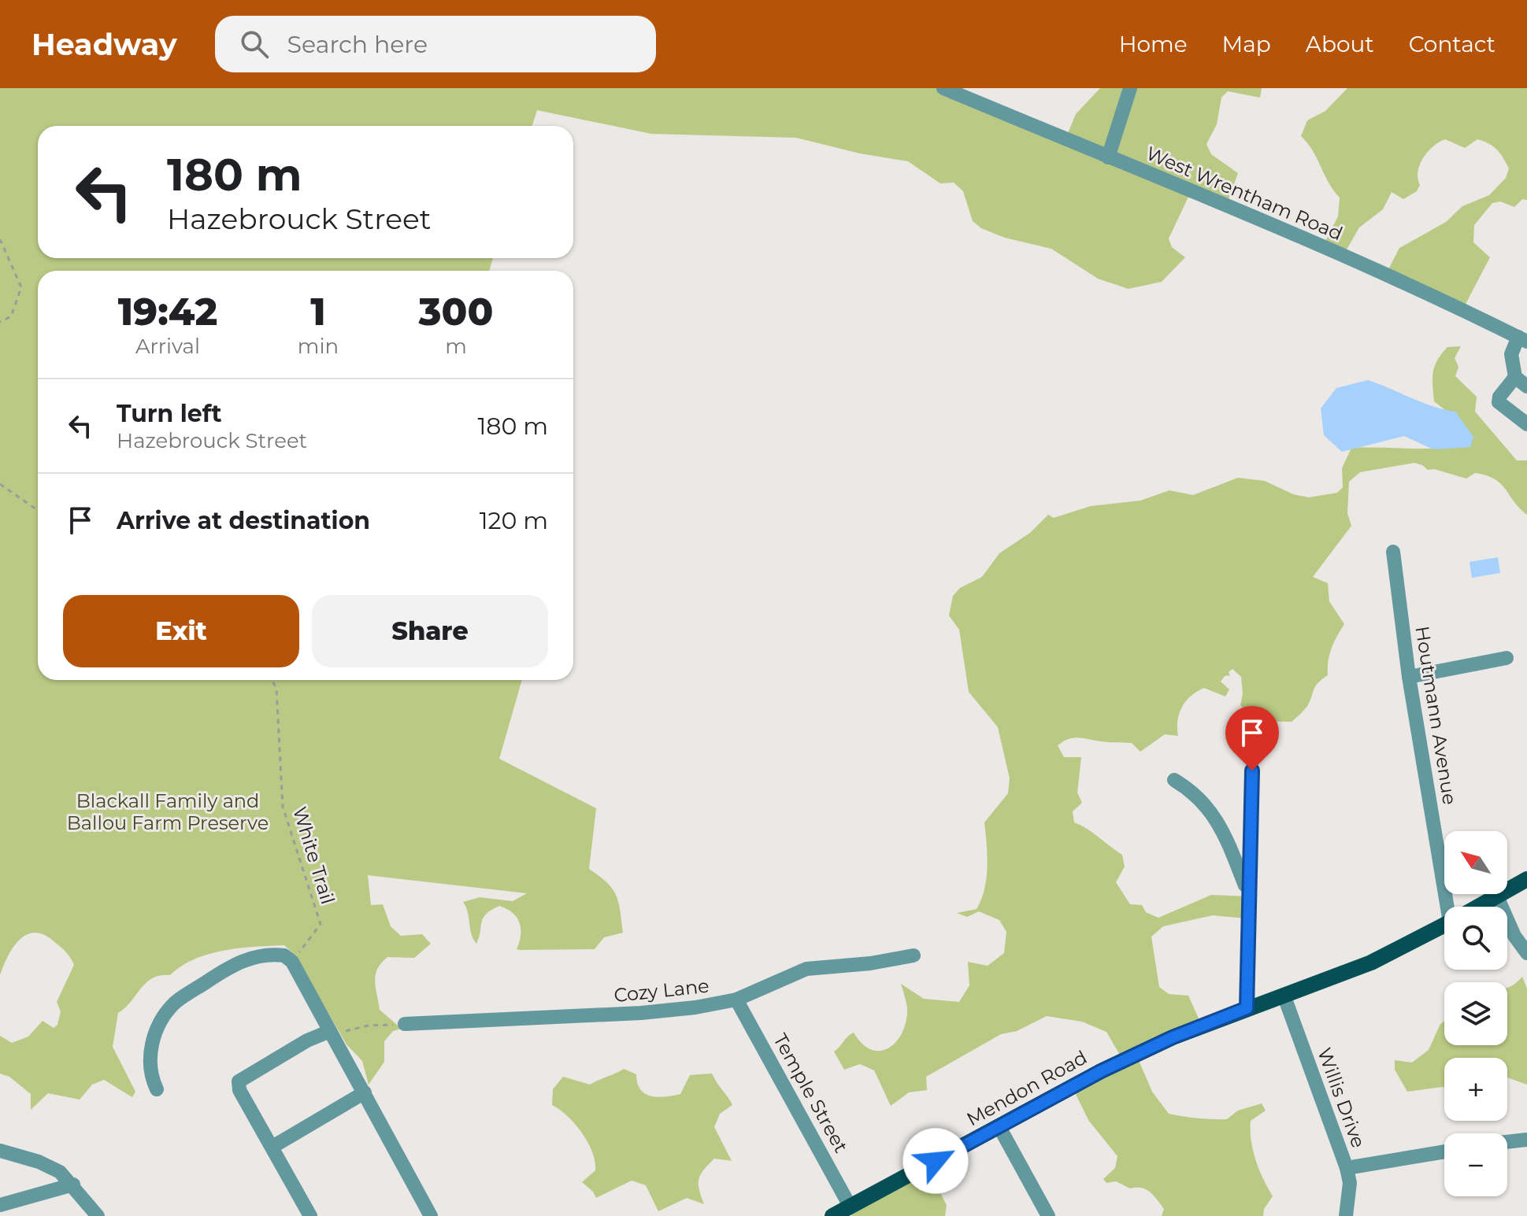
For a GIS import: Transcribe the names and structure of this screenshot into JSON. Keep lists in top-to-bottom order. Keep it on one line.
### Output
{"streets":{"main road":["Mendon Road"],"street":["West Wrentham Road","Houtmann Avenue","Cozy Lane","Temple Street","Willis Drive"],"path":["White Trail"]},"crossings":[["Cozy Lane","Temple Street"],["Mendon Road","Temple Street"],["Mendon Road","Willis Drive"]],"parks":["Blackall Family and Ballou Farm Preserve"],"north":"top left","page":{"header":"Headway","search":"Search here","nav":["Home","Map","About","Contact"],"turn":["180 m","Hazebrouck Street"],"eta":["19:42","Arrival","1","min","300","m"],"list":[{"name":"Turn left","note":"Hazebrouck Street","value":"180 m"},{"name":"Arrive at destination","value":"120 m"}],"buttons":["Exit","Share"],"map_buttons":["+","−"]}}
